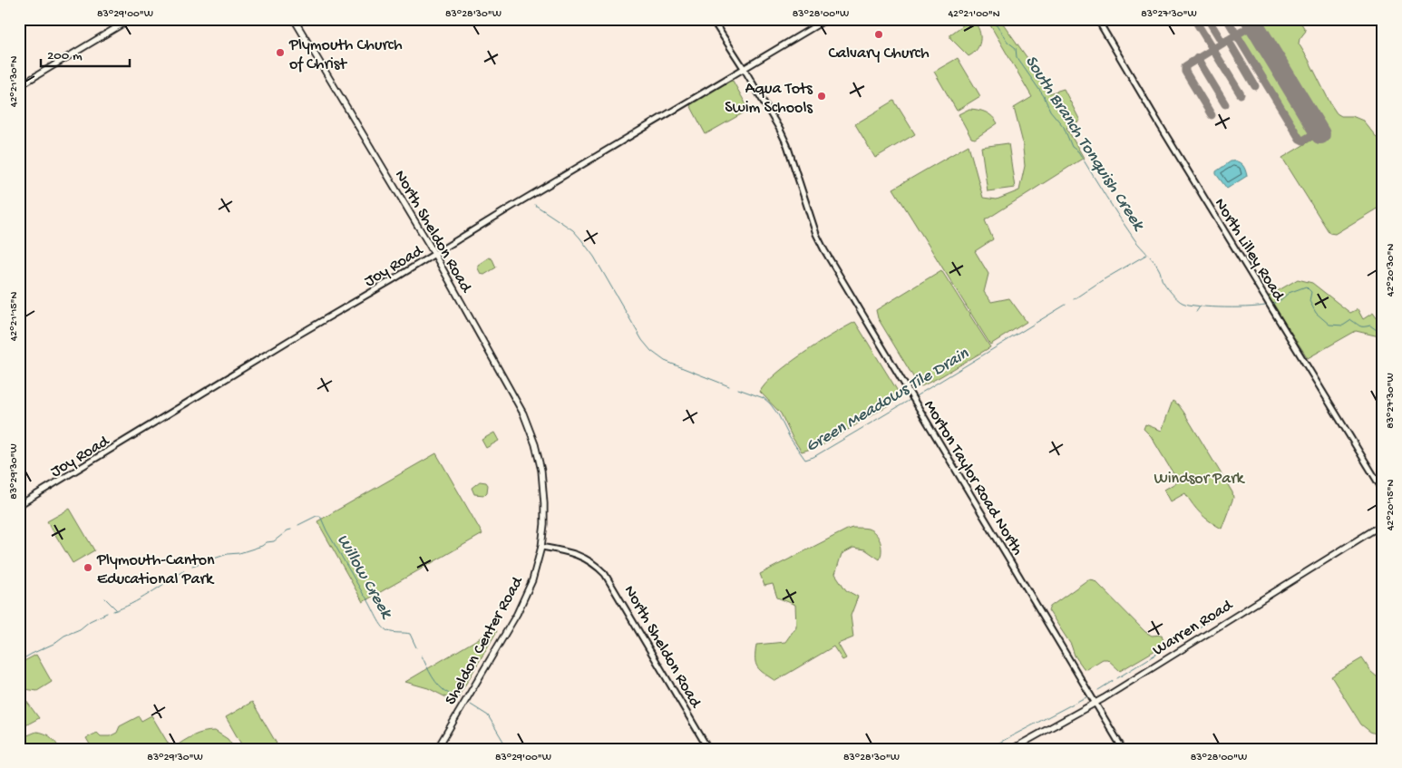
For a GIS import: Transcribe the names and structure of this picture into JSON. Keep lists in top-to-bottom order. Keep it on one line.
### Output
{"streets":{"main road":["North Sheldon Road","Warren Road","Sheldon Center Road"],"street":["North Lilley Road","Joy Road","Morton Taylor Road North"]},"crossings":[["North Sheldon Road","Joy Road"],["North Sheldon Road","Sheldon Center Road"],["Joy Road","Morton Taylor Road North"],["Morton Taylor Road North","Warren Road"]],"water":["South Branch Tonquish Creek","Green Meadows Tile Drain","Willow Creek"],"parks":["Windsor Park"],"places":["Calvary Church","Plymouth Church of Christ","Aqua Tots Swim Schools","Plymouth-Canton Educational Park"],"scale_bar":"200 m","coordinates":["83°29'00\"W","83°28'30\"W","83°28'00\"W","42°21'00\"N","83°27'30\"W","42°21'30\"N","42°20'30\"N","42°21'15\"N","83°29'30\"W","42°20'15\"N"]}
